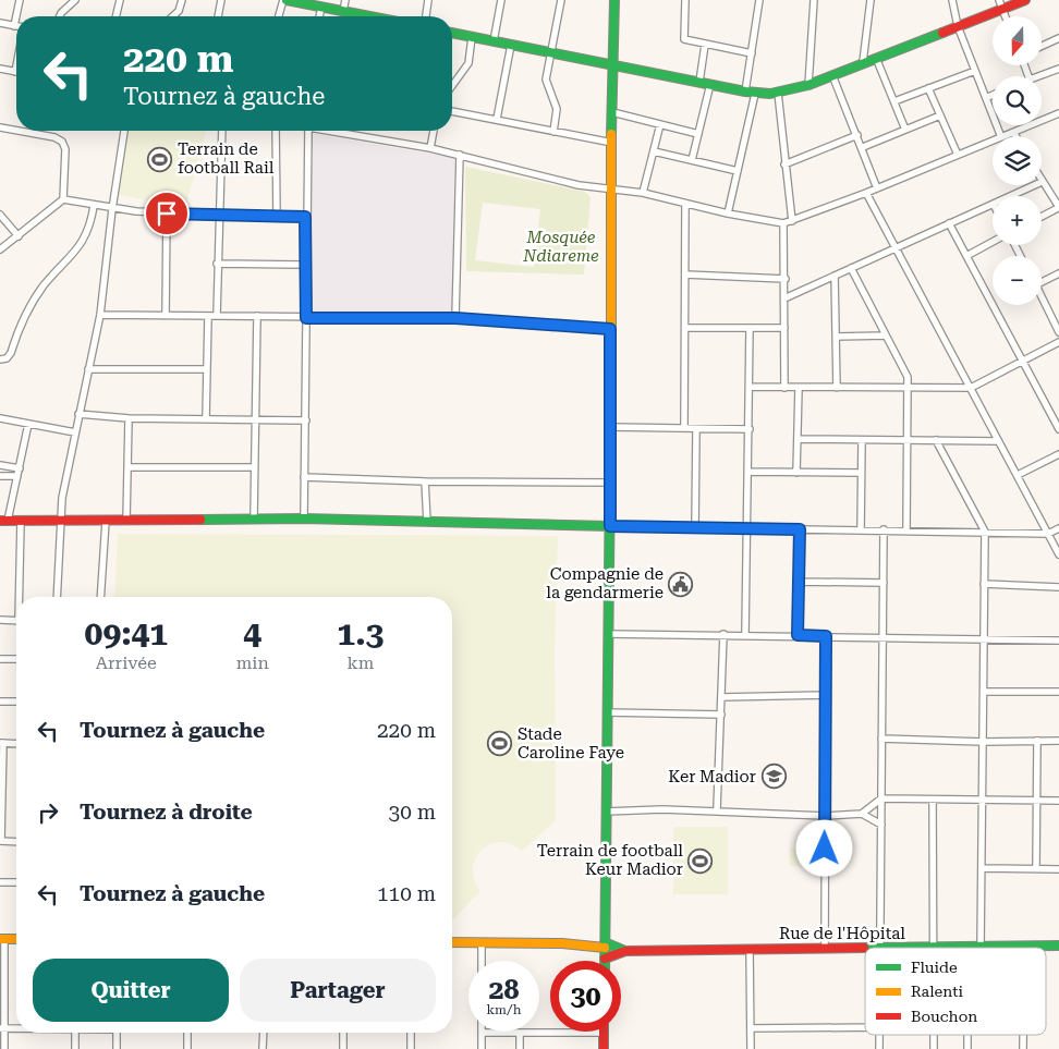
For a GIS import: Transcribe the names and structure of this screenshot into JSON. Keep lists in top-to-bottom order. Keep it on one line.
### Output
{"streets":{"main road":["Rue de l'Hôpital"]},"parks":["Mosquée Ndiareme"],"places":{"sports":["Terrain de football Rail","Stade Caroline Faye","Terrain de football Keur Madior"],"public building":["Compagnie de la gendarmerie"],"school or university":["Ker Madior"]},"legend":["Fluide","Ralenti","Bouchon"],"north":"bottom","page":{"map_buttons":["+","−"],"turn":["220 m","Tournez à gauche"],"eta":["09:41","Arrivée","4","min","1.3","km"],"list":[{"name":"Tournez à gauche","value":"220 m"},{"name":"Tournez à droite","value":"30 m"},{"name":"Tournez à gauche","value":"110 m"}],"buttons":["Quitter","Partager"],"speed":"28 km/h","limit":"30"}}
